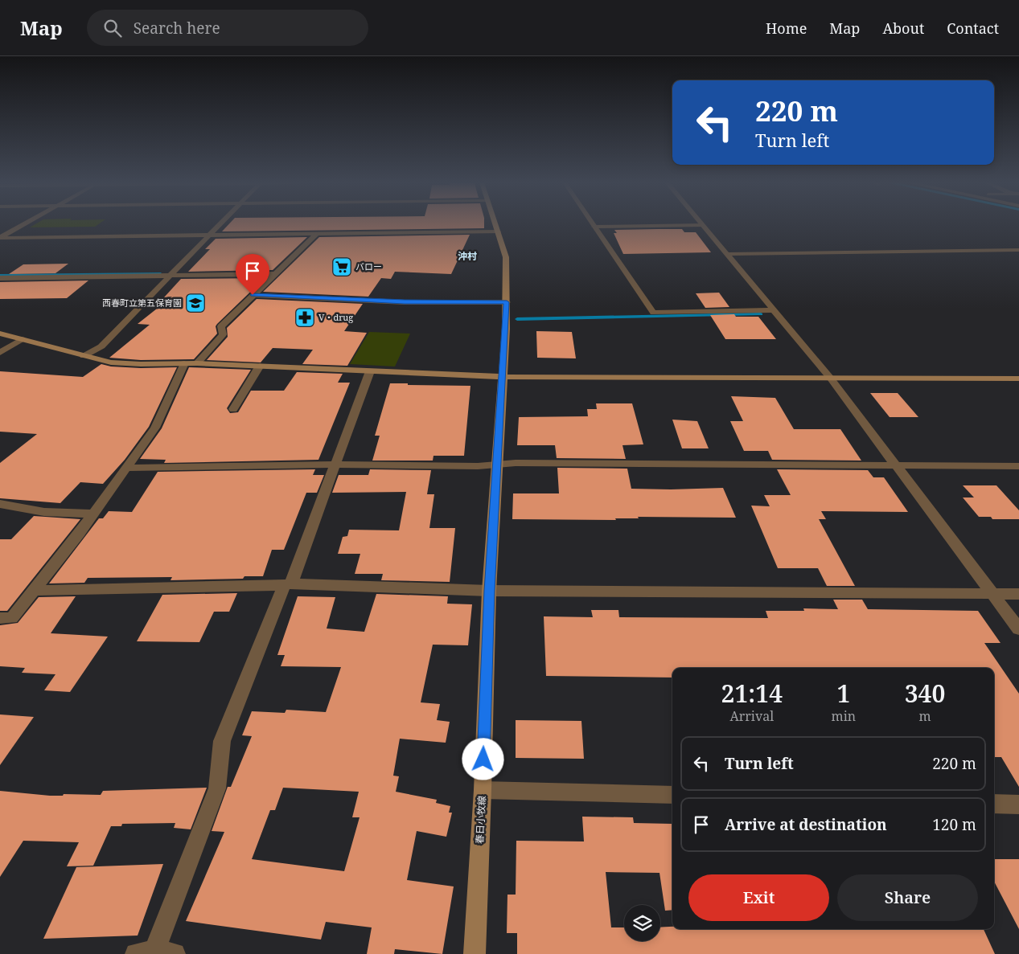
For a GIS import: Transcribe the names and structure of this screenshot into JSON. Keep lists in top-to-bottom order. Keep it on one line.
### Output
{"streets":{"main road":["春日小牧線"]},"districts":["沖村"],"places":{"supermarket":["バロー"],"school or university":["西春町立第五保育園"],"pharmacy":["V・drug"]},"page":{"header":"Map","search":"Search here","nav":["Home","Map","About","Contact"],"turn":["220 m","Turn left"],"eta":["21:14","Arrival","1","min","340","m"],"list":[{"name":"Turn left","value":"220 m"},{"name":"Arrive at destination","value":"120 m"}],"buttons":["Exit","Share"]}}
